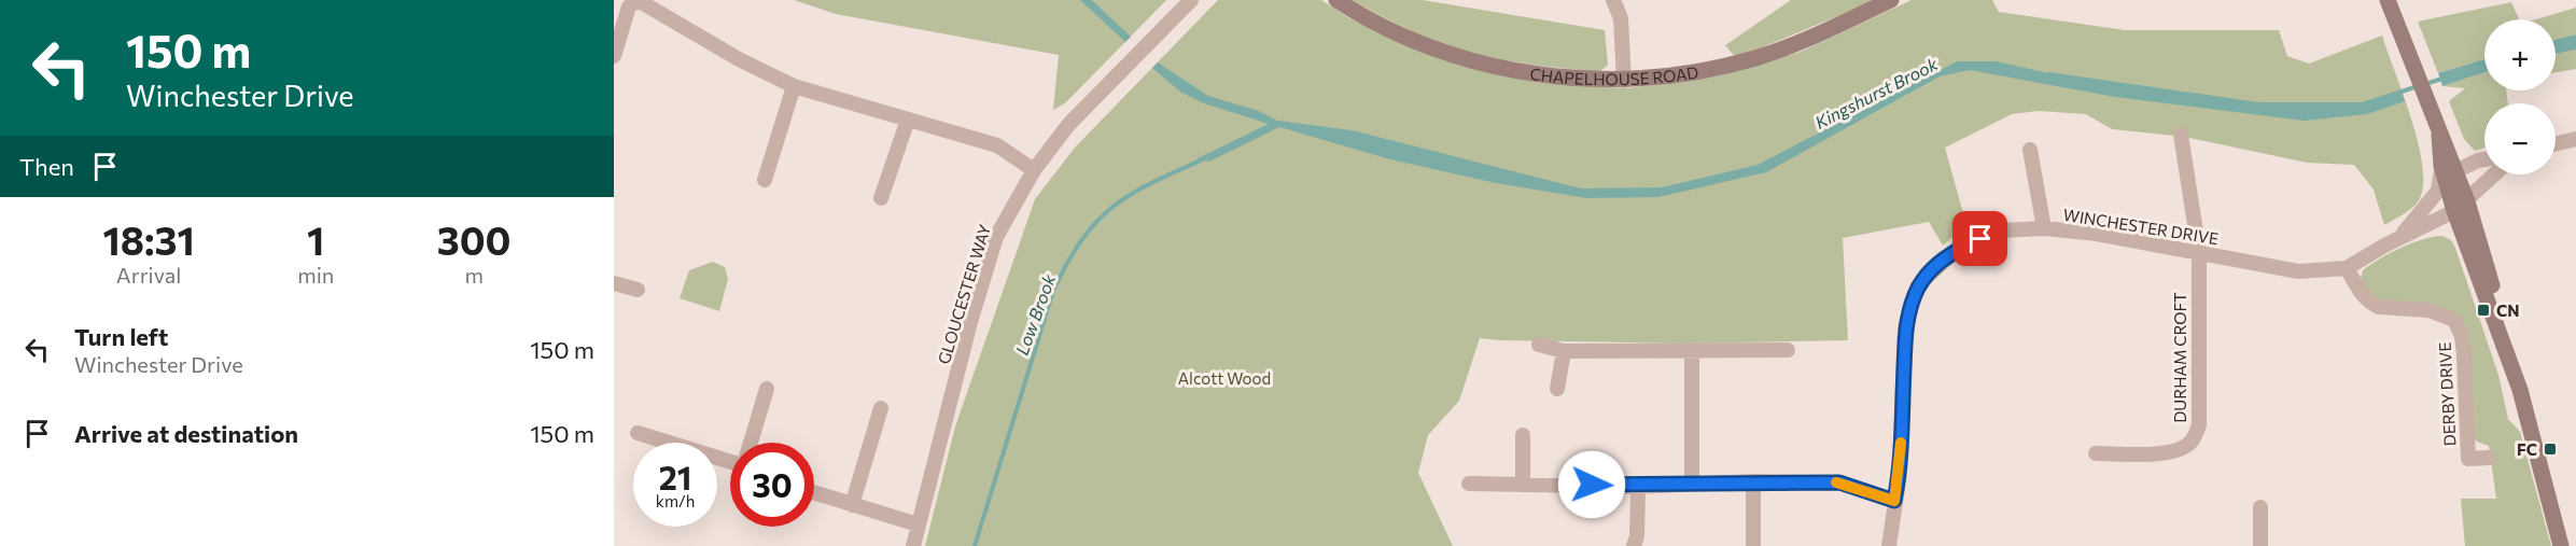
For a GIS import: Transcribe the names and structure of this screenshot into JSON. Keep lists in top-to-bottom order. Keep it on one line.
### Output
{"streets":{"street":["CHAPELHOUSE ROAD","WINCHESTER DRIVE","GLOUCESTER WAY","DURHAM CROFT","DERBY DRIVE"]},"crossings":[["WINCHESTER DRIVE","DURHAM CROFT"],["WINCHESTER DRIVE","DERBY DRIVE"]],"water":["Kingshurst Brook","Low Brook"],"parks":["Alcott Wood"],"places":{"transit":["CN","FC"]},"page":{"turn":["150 m","Winchester Drive"],"map_buttons":["+","−"],"then":"Then","eta":["18:31","Arrival","1","min","300","m"],"list":[{"name":"Turn left","note":"Winchester Drive","value":"150 m"},{"name":"Arrive at destination","value":"150 m"}],"speed":"21 km/h","limit":"30"}}
